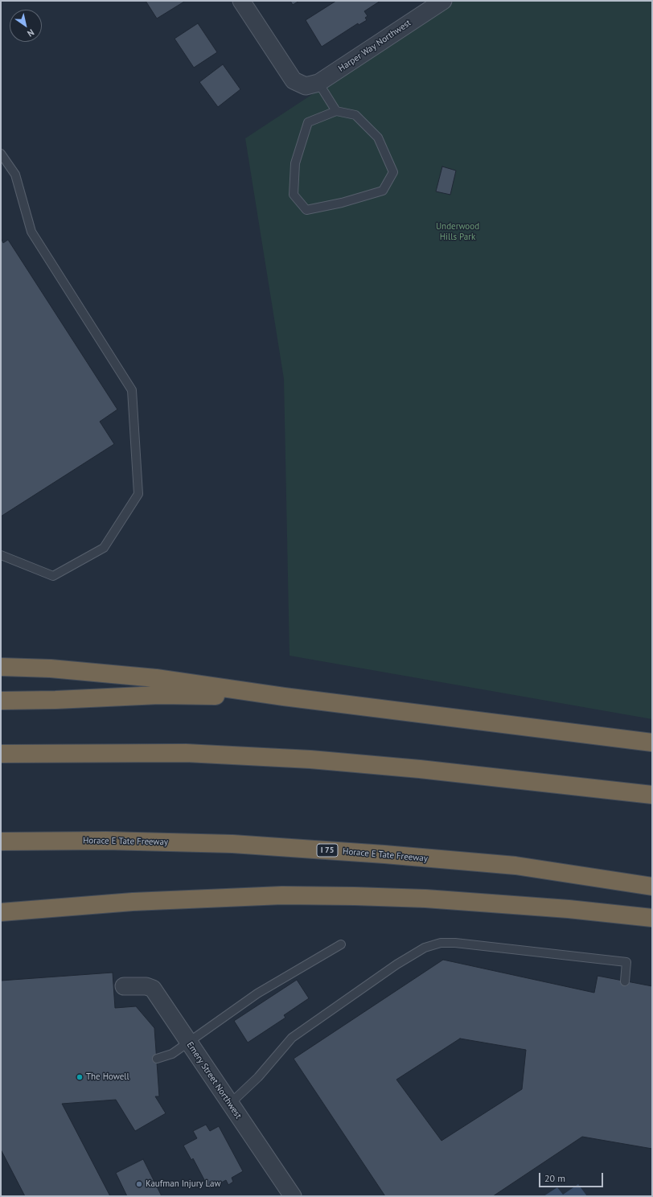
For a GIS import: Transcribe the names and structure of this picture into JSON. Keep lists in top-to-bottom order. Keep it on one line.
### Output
{"streets":{"highway":["Horace E Tate Freeway","I 75"],"street":["Harper Way Northwest","Emery Street Northwest"]},"parks":["Underwood Hills Park"],"places":["The Howell","Kaufman Injury Law"],"scale_bar":"20 m","north":"bottom right"}
